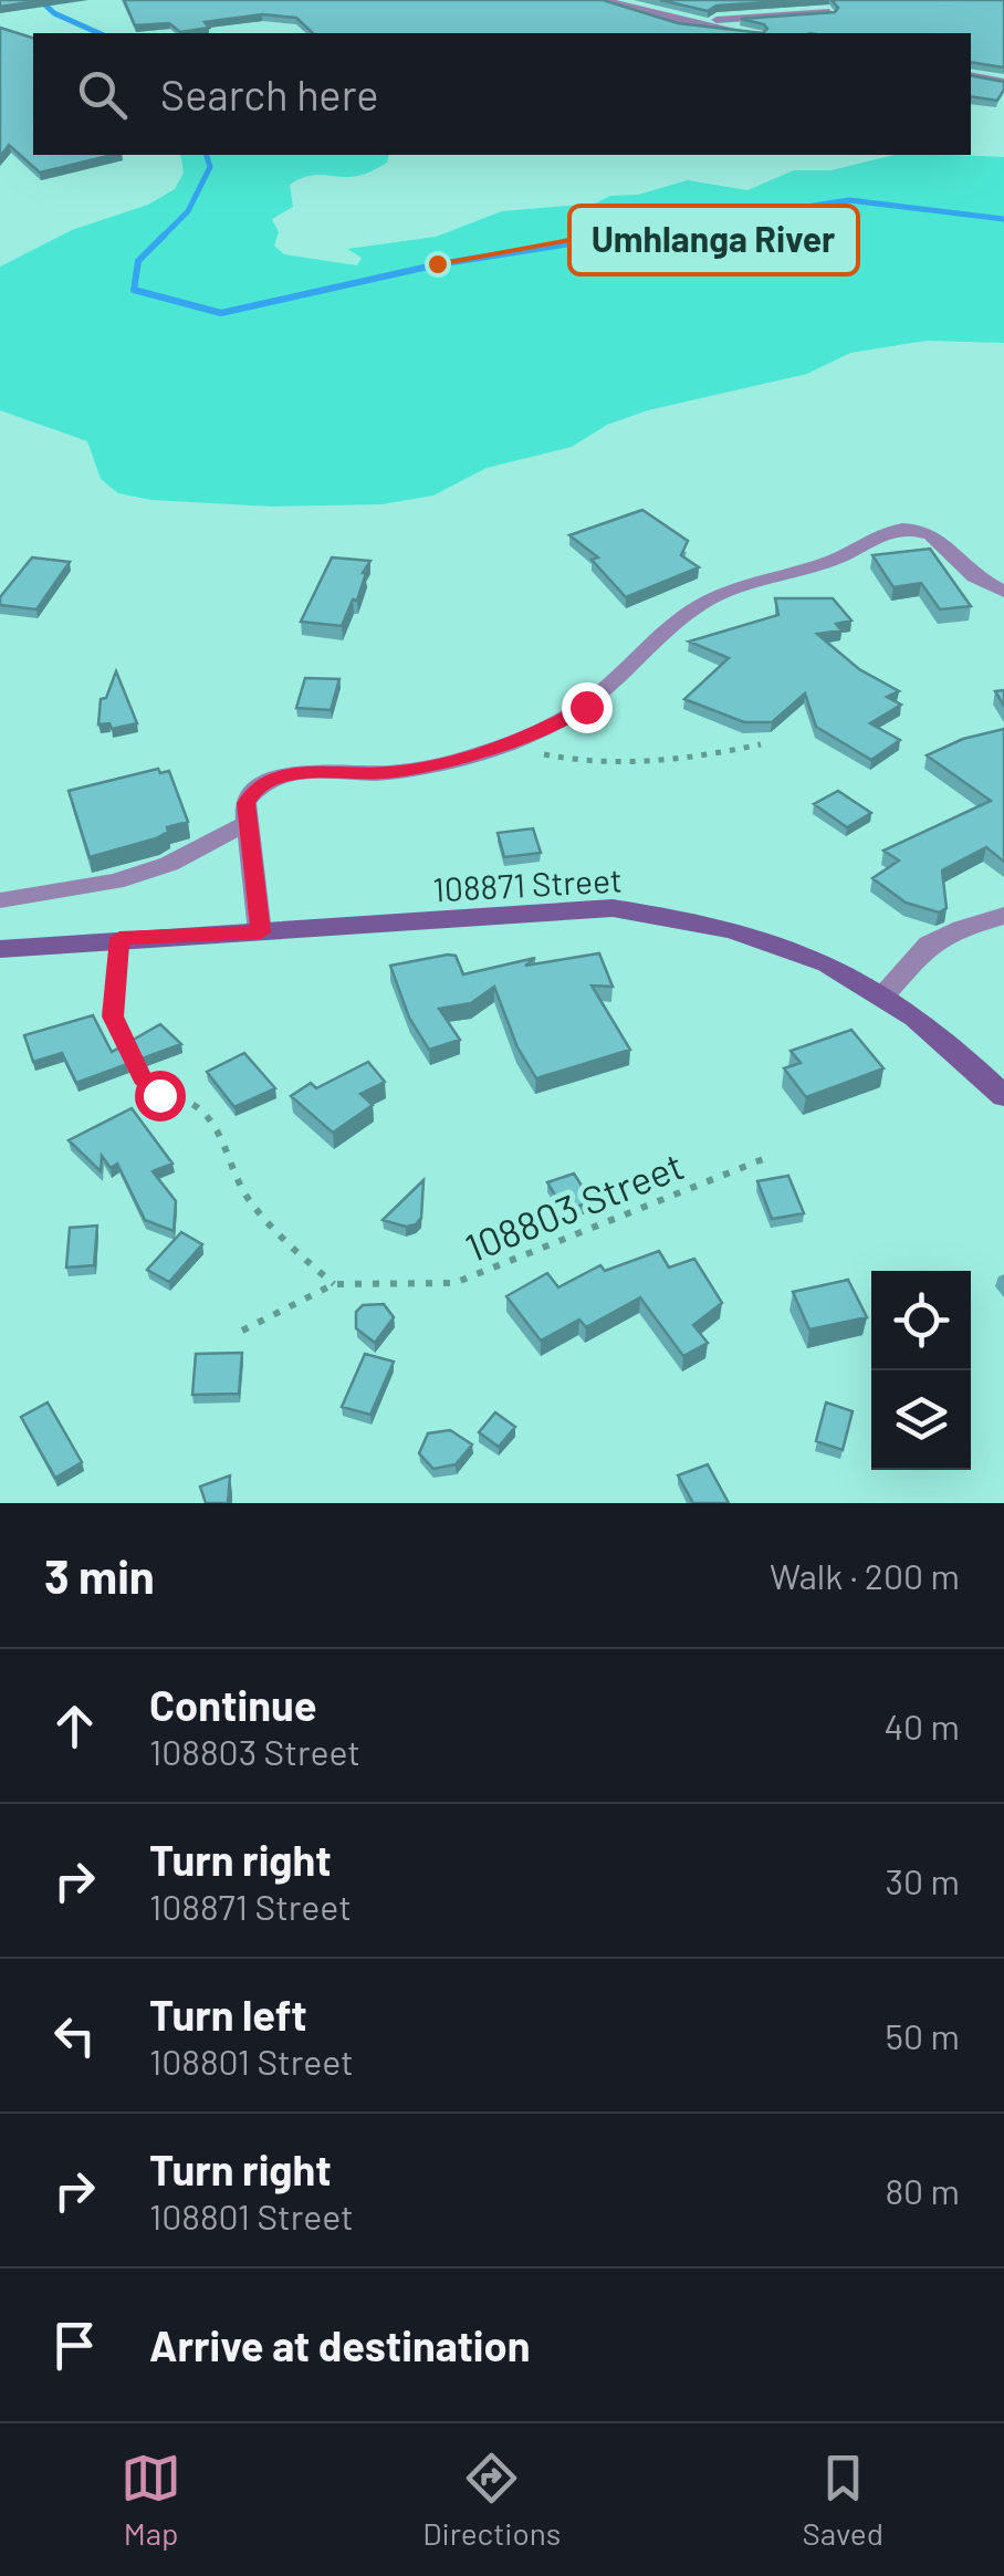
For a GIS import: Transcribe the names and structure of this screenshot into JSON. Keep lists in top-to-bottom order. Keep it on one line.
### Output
{"streets":{"street":["108871 Street"],"path":["108803 Street"]},"places":["Umhlanga River"],"page":{"search":"Search here","heading":["3 min","Walk · 200 m"],"list":[["Continue","108803 Street","40 m"],["Turn right","108871 Street","30 m"],["Turn left","108801 Street","50 m"],["Turn right","108801 Street","80 m"],"Arrive at destination"],"nav":["Map","Directions","Saved"]}}
